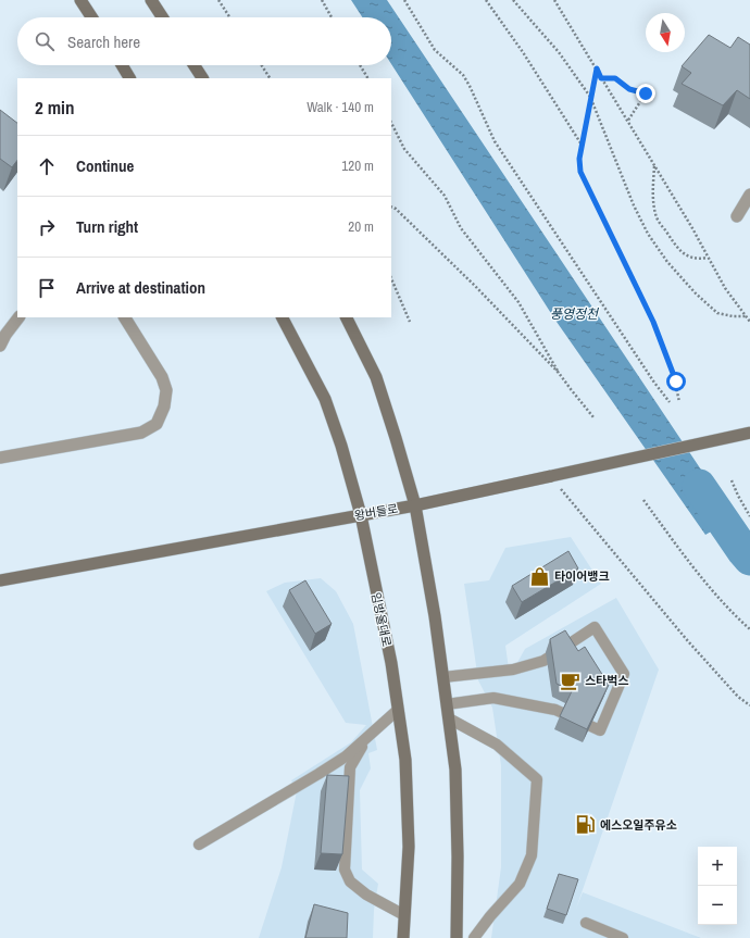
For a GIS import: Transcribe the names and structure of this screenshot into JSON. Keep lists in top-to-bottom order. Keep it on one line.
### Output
{"streets":{"main road":["왕버들로","임방울대로"]},"crossings":[["왕버들로","임방울대로"]],"water":["풍영정천"],"places":{"shop":["타이어뱅크"],"cafe":["스타벅스"],"fuel station":["에스오일주유소"]},"north":"bottom","page":{"search":"Search here","heading":["2 min","Walk · 140 m"],"list":[["Continue","120 m"],["Turn right","20 m"],"Arrive at destination"],"map_buttons":["+","−"]}}
